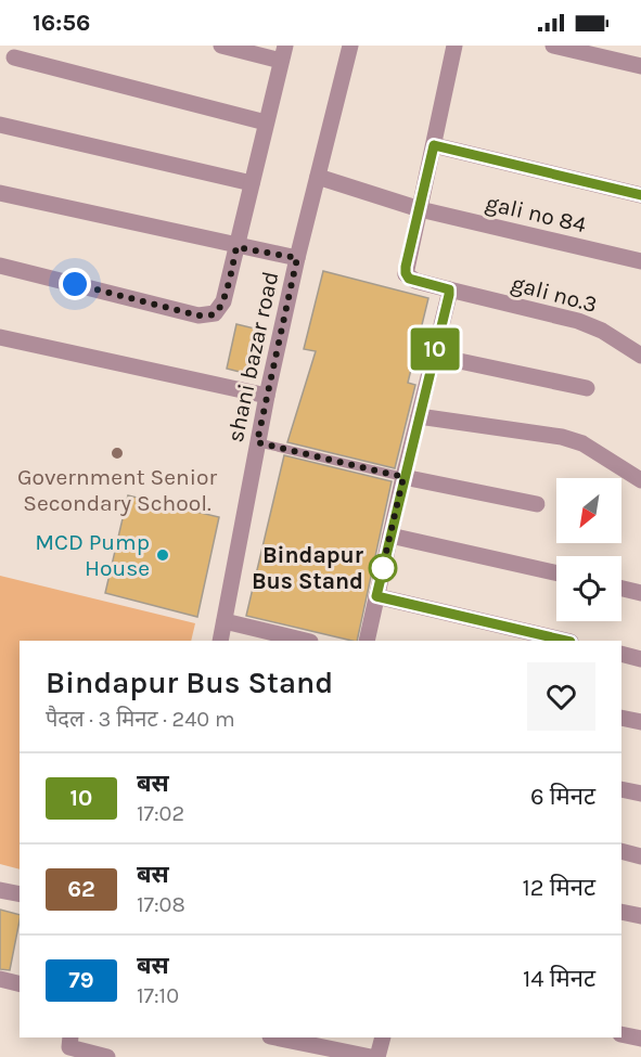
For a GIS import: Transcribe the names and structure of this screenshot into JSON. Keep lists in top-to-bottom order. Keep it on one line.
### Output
{"streets":{"street":["gali no 84","gali no.3","shani bazar road"]},"crossings":[["gali no 84","gali no.3"],["gali no 84","shani bazar road"]],"places":["Government Senior Secondary School.","MCD Pump House","Bindapur Bus Stand"],"lines":["bus line 10"],"north":"bottom left","page":{"status":"16:56","on_map":"10","heading":["Bindapur Bus Stand","पैदल · 3 मिनट · 240 m"],"list":[{"mark":"10","name":"बस","note":"17:02","value":"6 मिनट"},{"mark":"62","name":"बस","note":"17:08","value":"12 मिनट"},{"mark":"79","name":"बस","note":"17:10","value":"14 मिनट"}]}}
